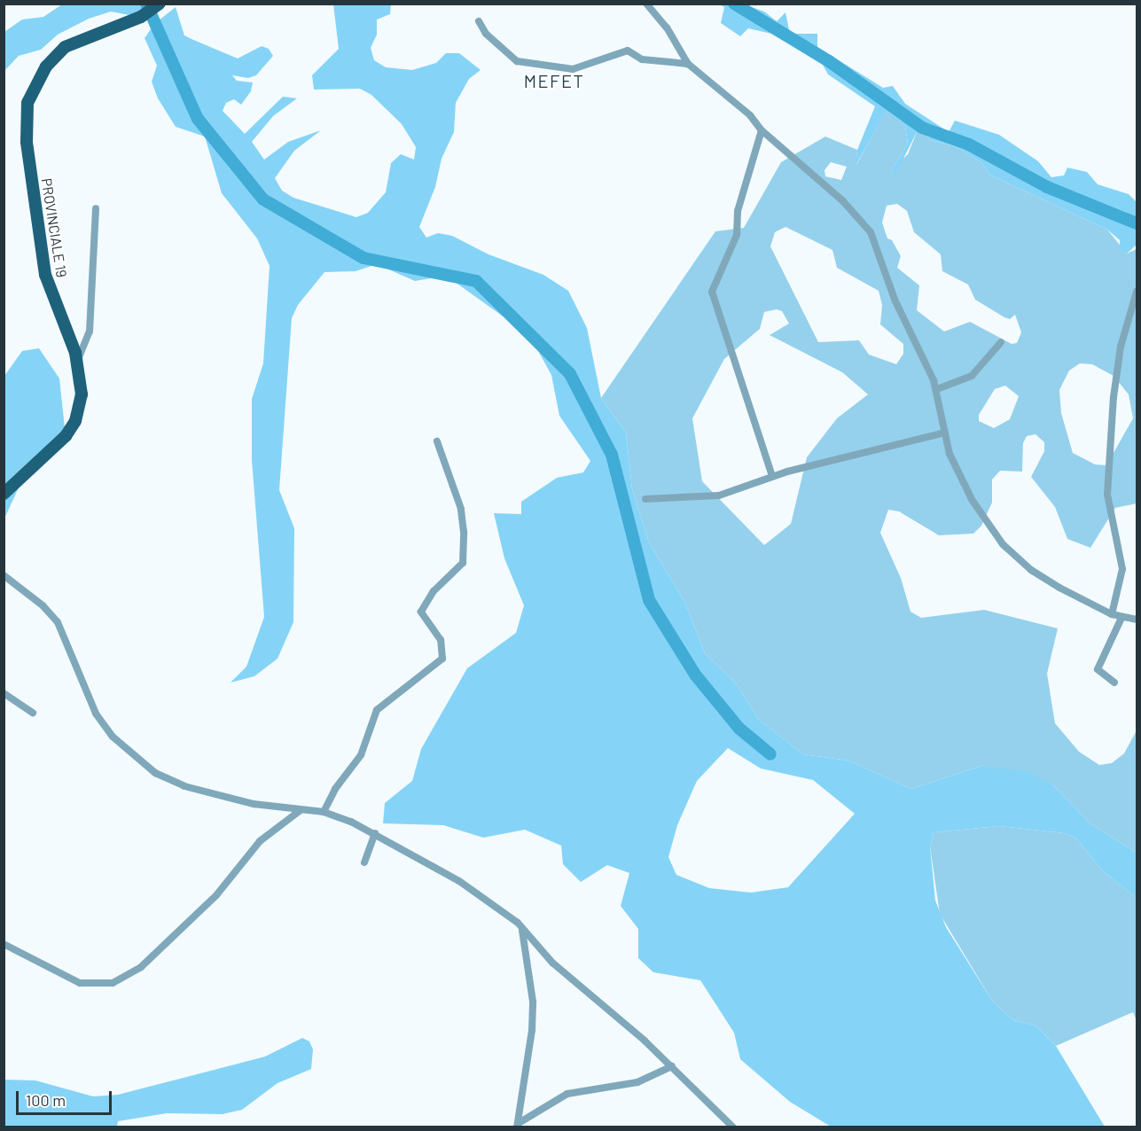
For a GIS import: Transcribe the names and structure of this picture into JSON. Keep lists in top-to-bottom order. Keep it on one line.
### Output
{"streets":{"main road":["PROVINCIALE 19"]},"districts":["MEFET"],"scale_bar":"100 m"}
